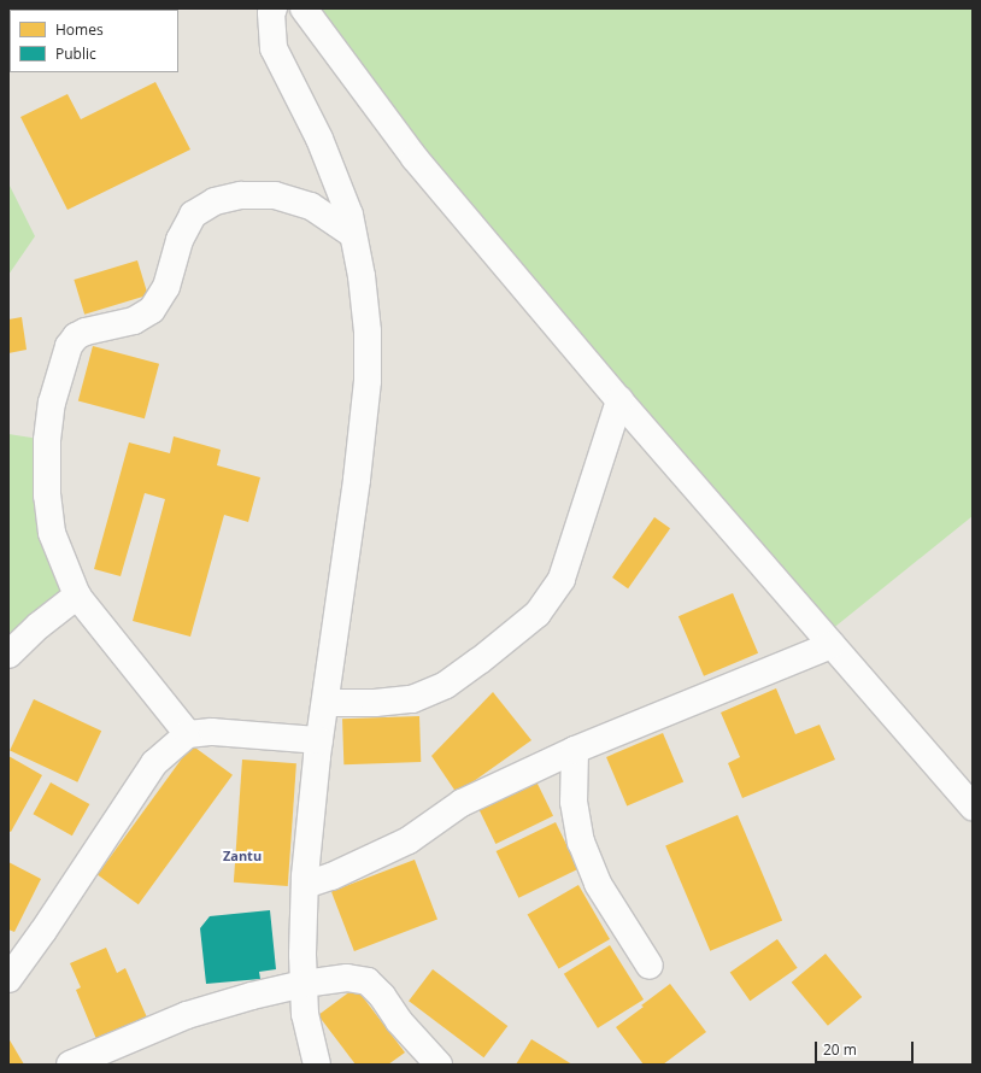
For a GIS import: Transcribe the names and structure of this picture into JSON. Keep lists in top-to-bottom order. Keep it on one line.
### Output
{"districts":["Zantu"],"legend":["Homes","Public"],"scale_bar":"20 m"}
